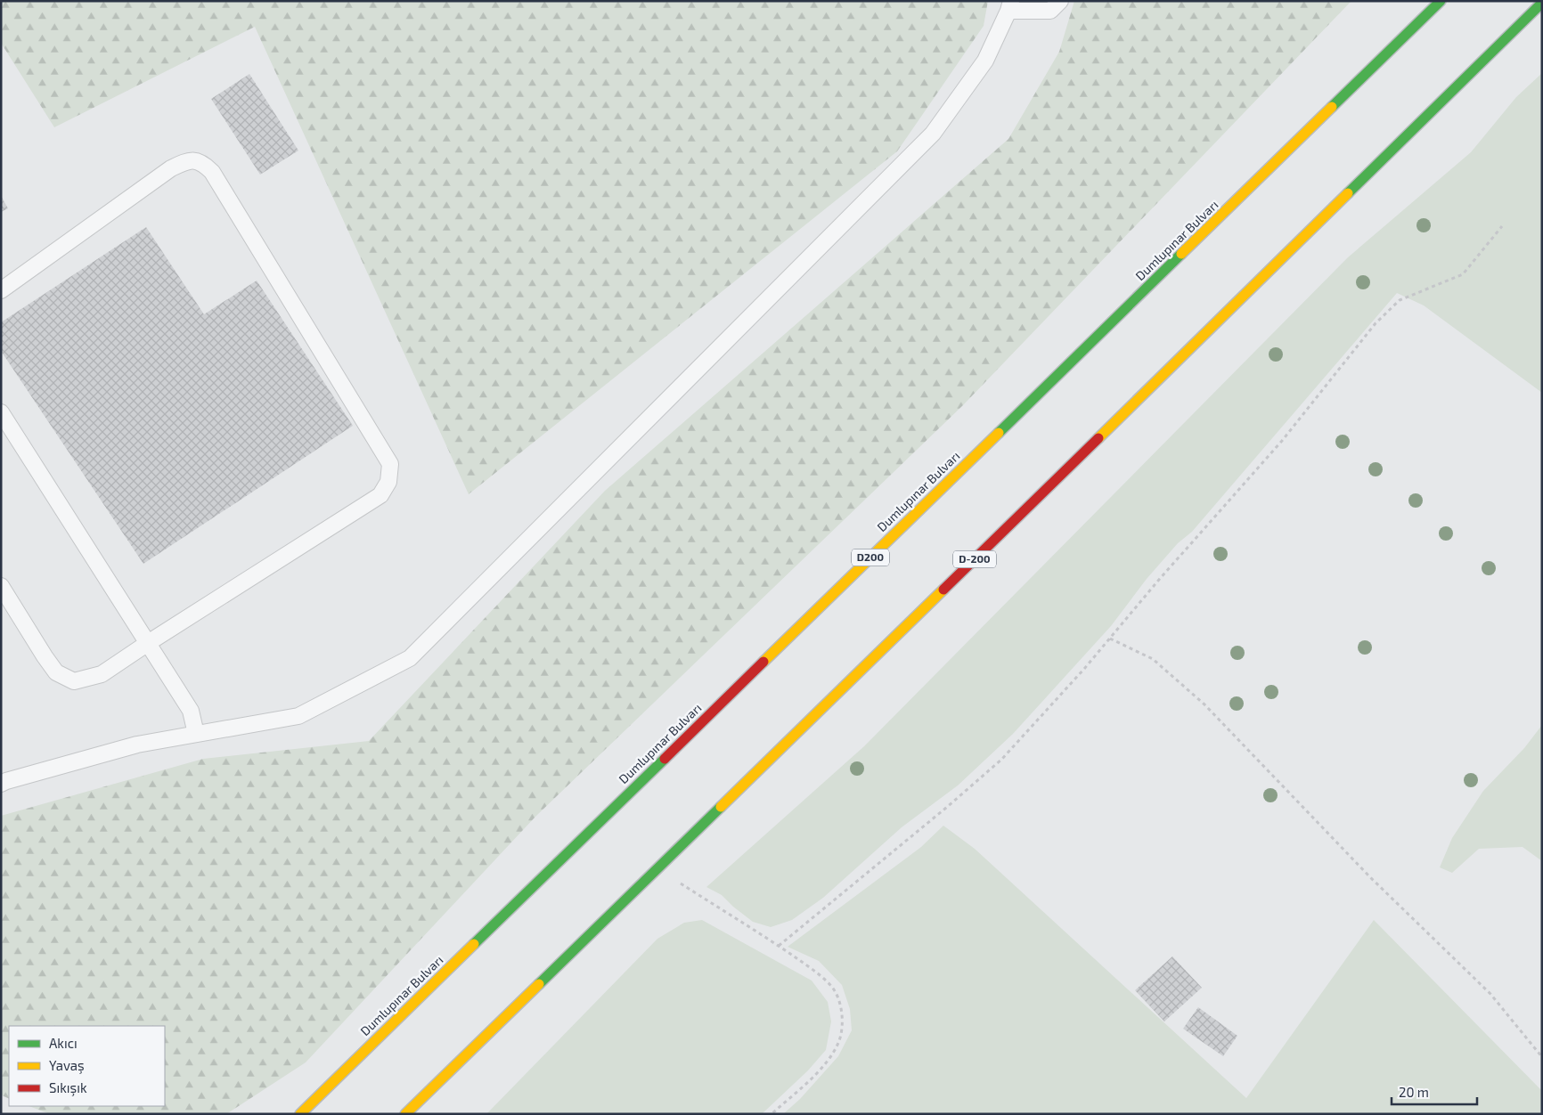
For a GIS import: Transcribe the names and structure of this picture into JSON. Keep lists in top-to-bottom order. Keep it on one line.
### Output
{"streets":{"highway":["Dumlupınar Bulvarı","D200","D-200"]},"legend":["Akıcı","Yavaş","Sıkışık"],"scale_bar":"20 m"}
